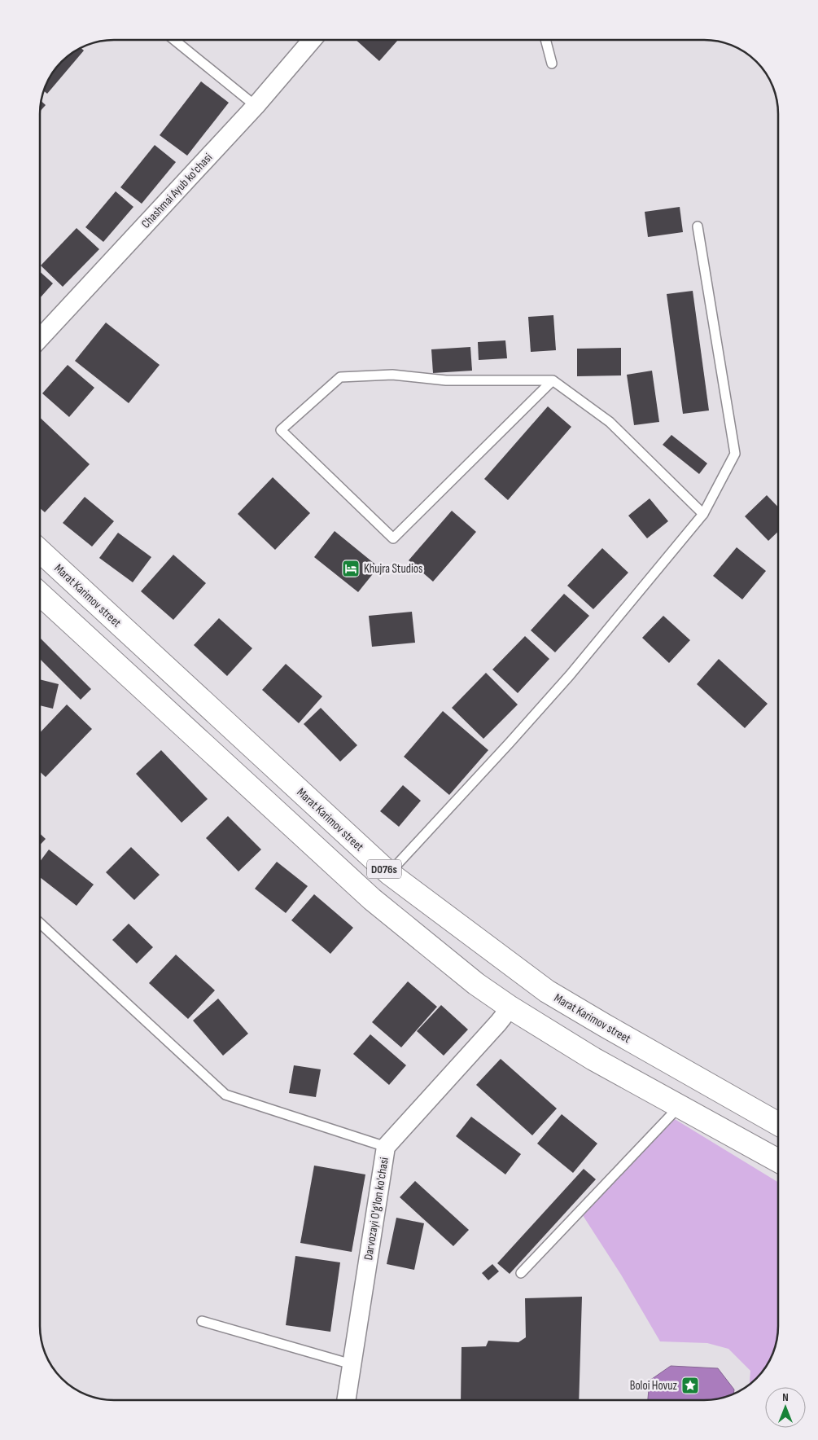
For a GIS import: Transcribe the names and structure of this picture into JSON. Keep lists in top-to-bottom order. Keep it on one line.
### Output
{"streets":{"main road":["Marat Karimov street","D076s"],"street":["Chashmai Ayub ko'chasi","Darvozayi O'g'lon ko'chasi"]},"crossings":[["D076s","Darvozayi O'g'lon ko'chasi"]],"places":{"hotel":["Khujra Studios"],"place":["Boloi Hovuz"]},"north":"top"}
